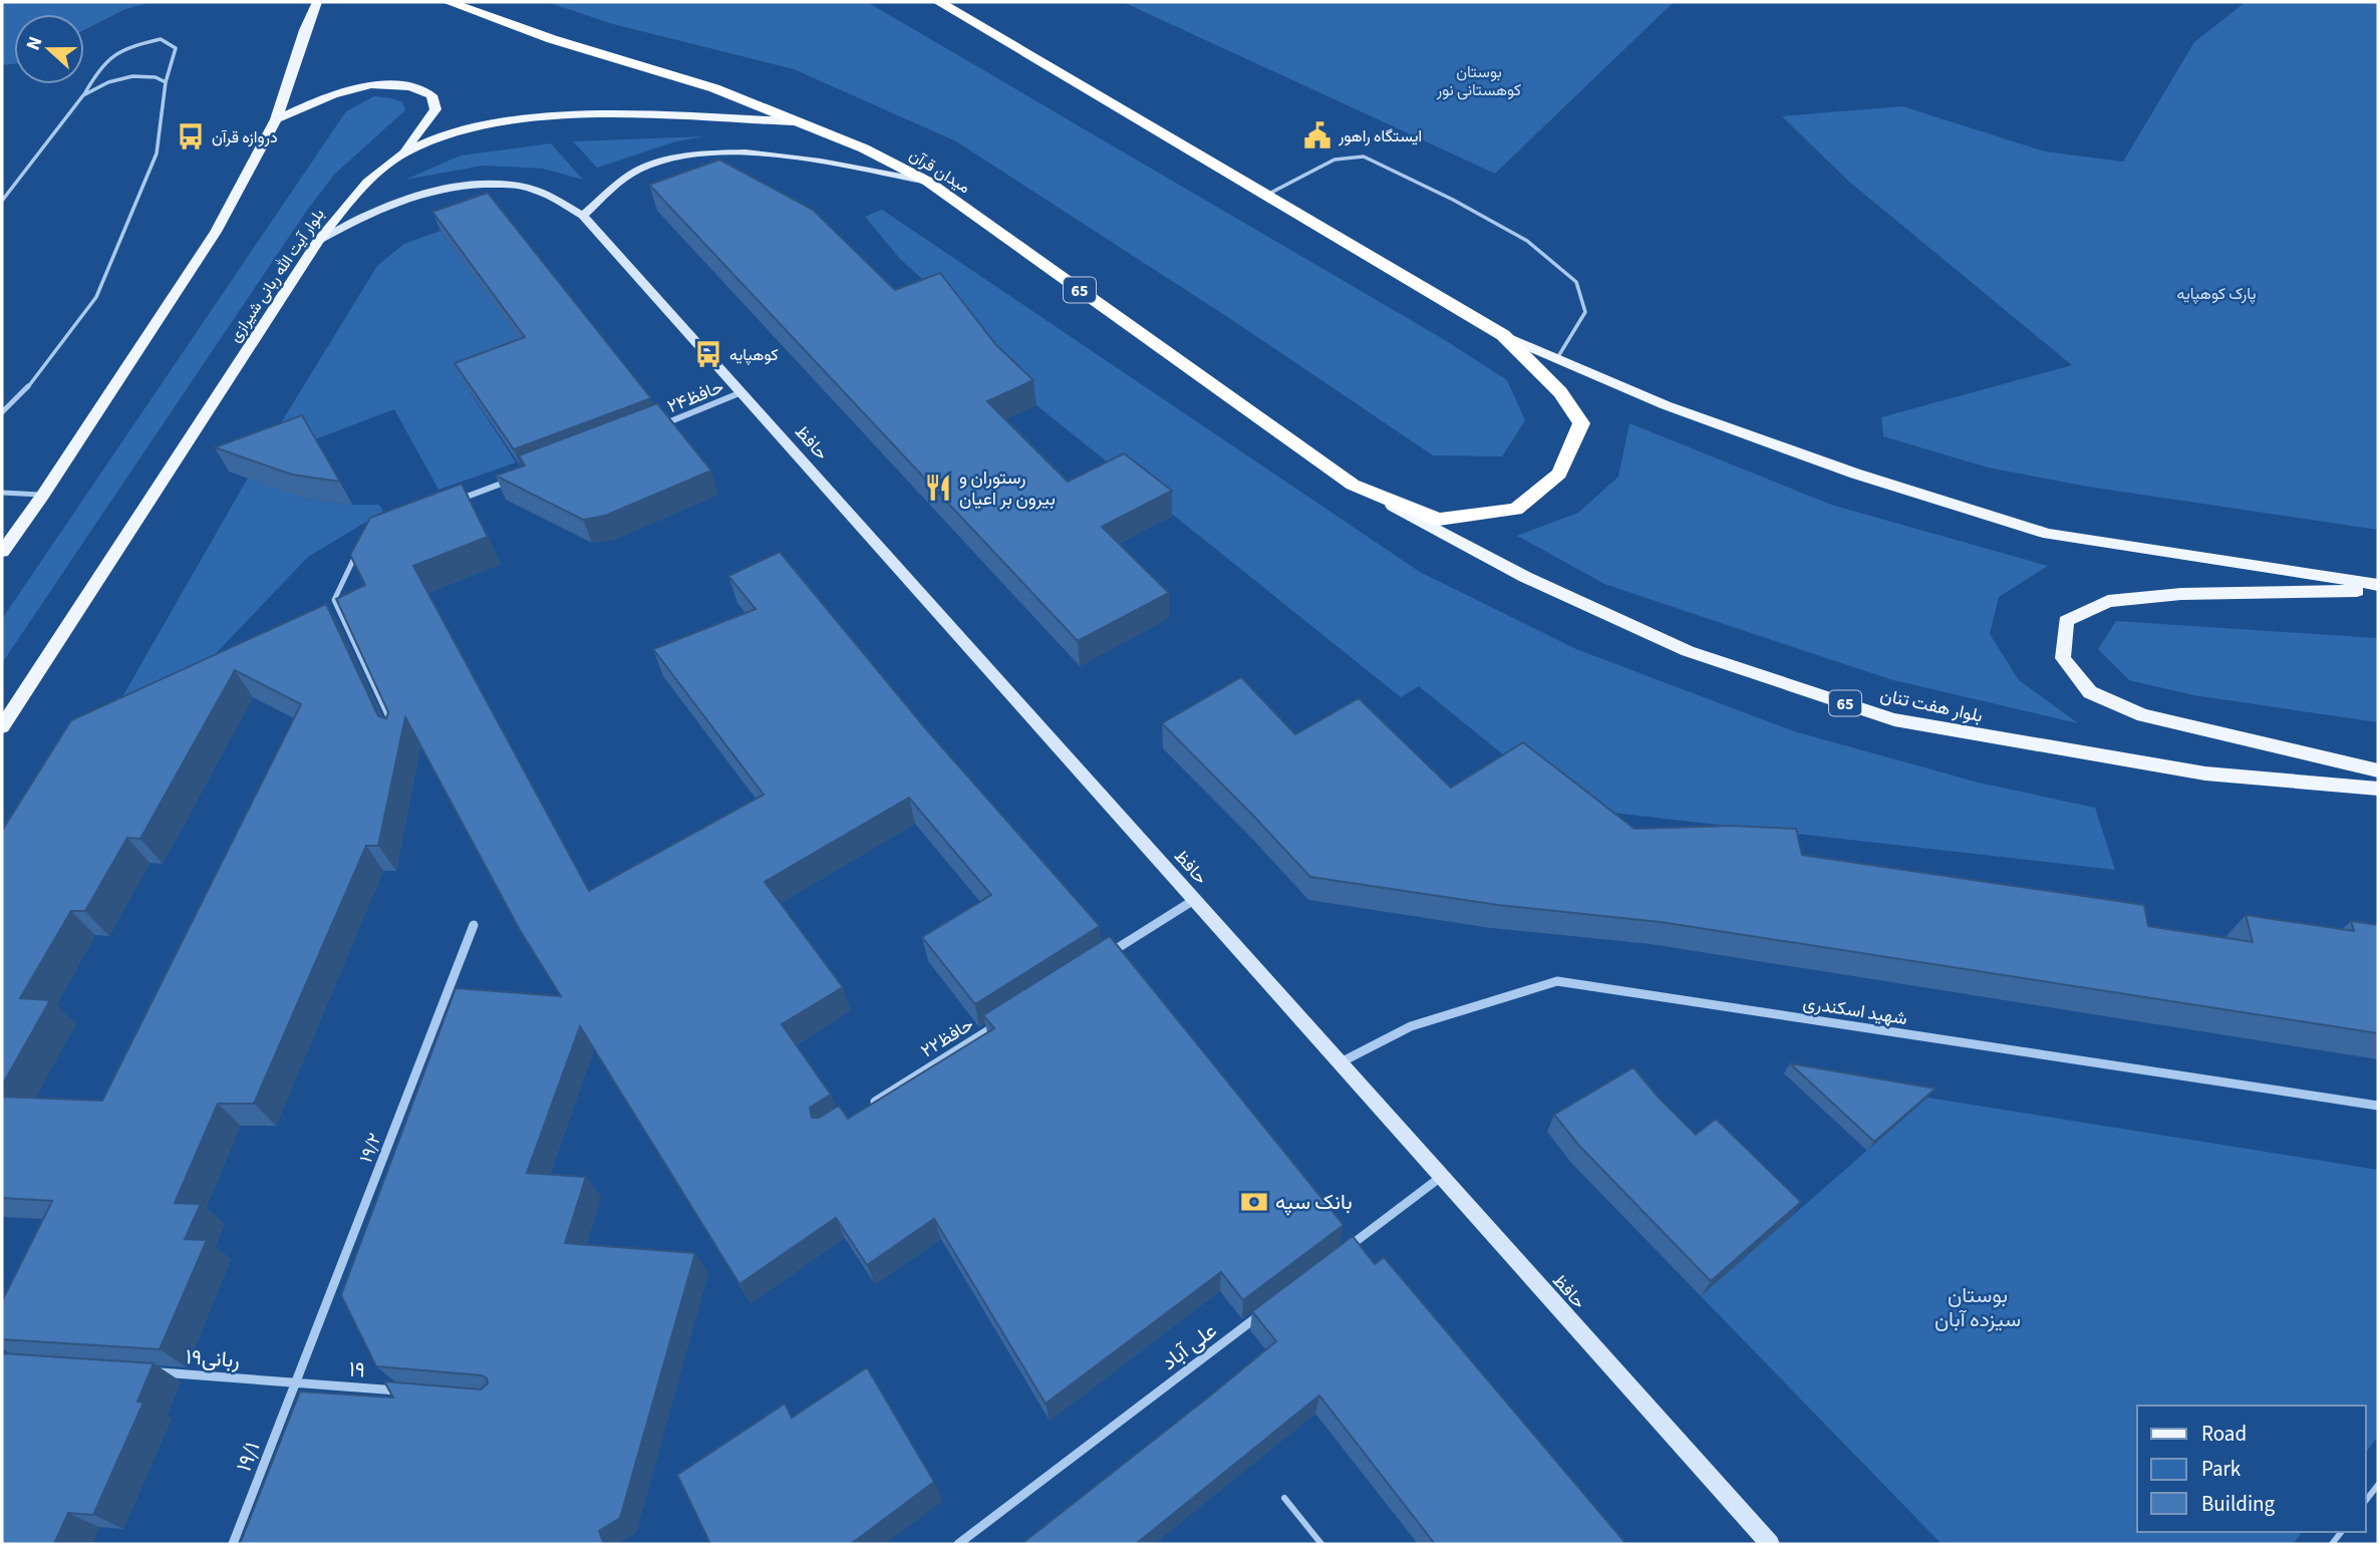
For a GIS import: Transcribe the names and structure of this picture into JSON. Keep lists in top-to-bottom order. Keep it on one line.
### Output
{"streets":{"highway":["میدان قرآن","65"],"main road":["بلوار آیت الله ربانی شیرازی","حافظ","بلوار هفت تنان"],"street":["حافظ۲۴","شهید اسکندری","حافظ۲۲","۱۹/۲","علی آباد","ربانی۱۹","۱۹","۱۹/۱"]},"crossings":[["میدان قرآن","بلوار آیت الله ربانی شیرازی"],["میدان قرآن","65"],["میدان قرآن","بلوار هفت تنان"],["بلوار آیت الله ربانی شیرازی","حافظ"],["65","بلوار هفت تنان"],["حافظ۲۴","حافظ"],["حافظ","شهید اسکندری"],["۱۹/۲","ربانی۱۹"],["۱۹/۲","۱۹"],["۱۹/۲","۱۹/۱"],["ربانی۱۹","۱۹"],["ربانی۱۹","۱۹/۱"],["۱۹","۱۹/۱"]],"parks":["بوستان کوهستانی نور","پارک کوهپایه","بوستان سیزده آبان"],"places":{"public building":["ایستگاه راهور"],"bus stop":["دروازه قرآن","کوهپایه"],"restaurant":["رستوران و بیرون بر اعيان"],"bank":["بانک سپه"]},"legend":["Road","Park","Building"],"north":"left"}
